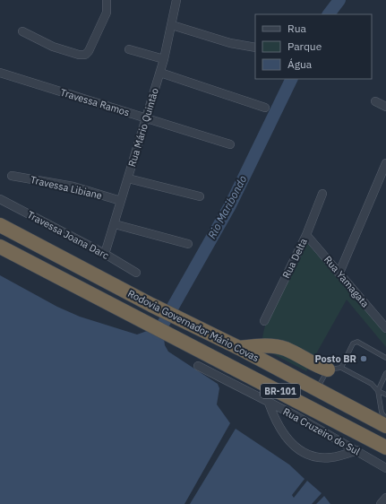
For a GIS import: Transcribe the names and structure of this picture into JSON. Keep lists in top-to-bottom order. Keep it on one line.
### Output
{"streets":{"highway":["Rodovia Governador Mário Covas","BR-101"],"street":["Travessa Ramos","Rua Mário Quintão","Travessa Libiane","Travessa Joana Darc","Rua Delta","Rua Yamagata","Rua Cruzeiro do Sul"]},"crossings":[["Travessa Ramos","Rua Mário Quintão"],["Rua Mário Quintão","Travessa Libiane"],["Rua Mário Quintão","Travessa Joana Darc"],["Rua Delta","Rua Yamagata"]],"water":["Rio Maribondo"],"places":["Posto BR"],"legend":["Rua","Parque","Água"]}
